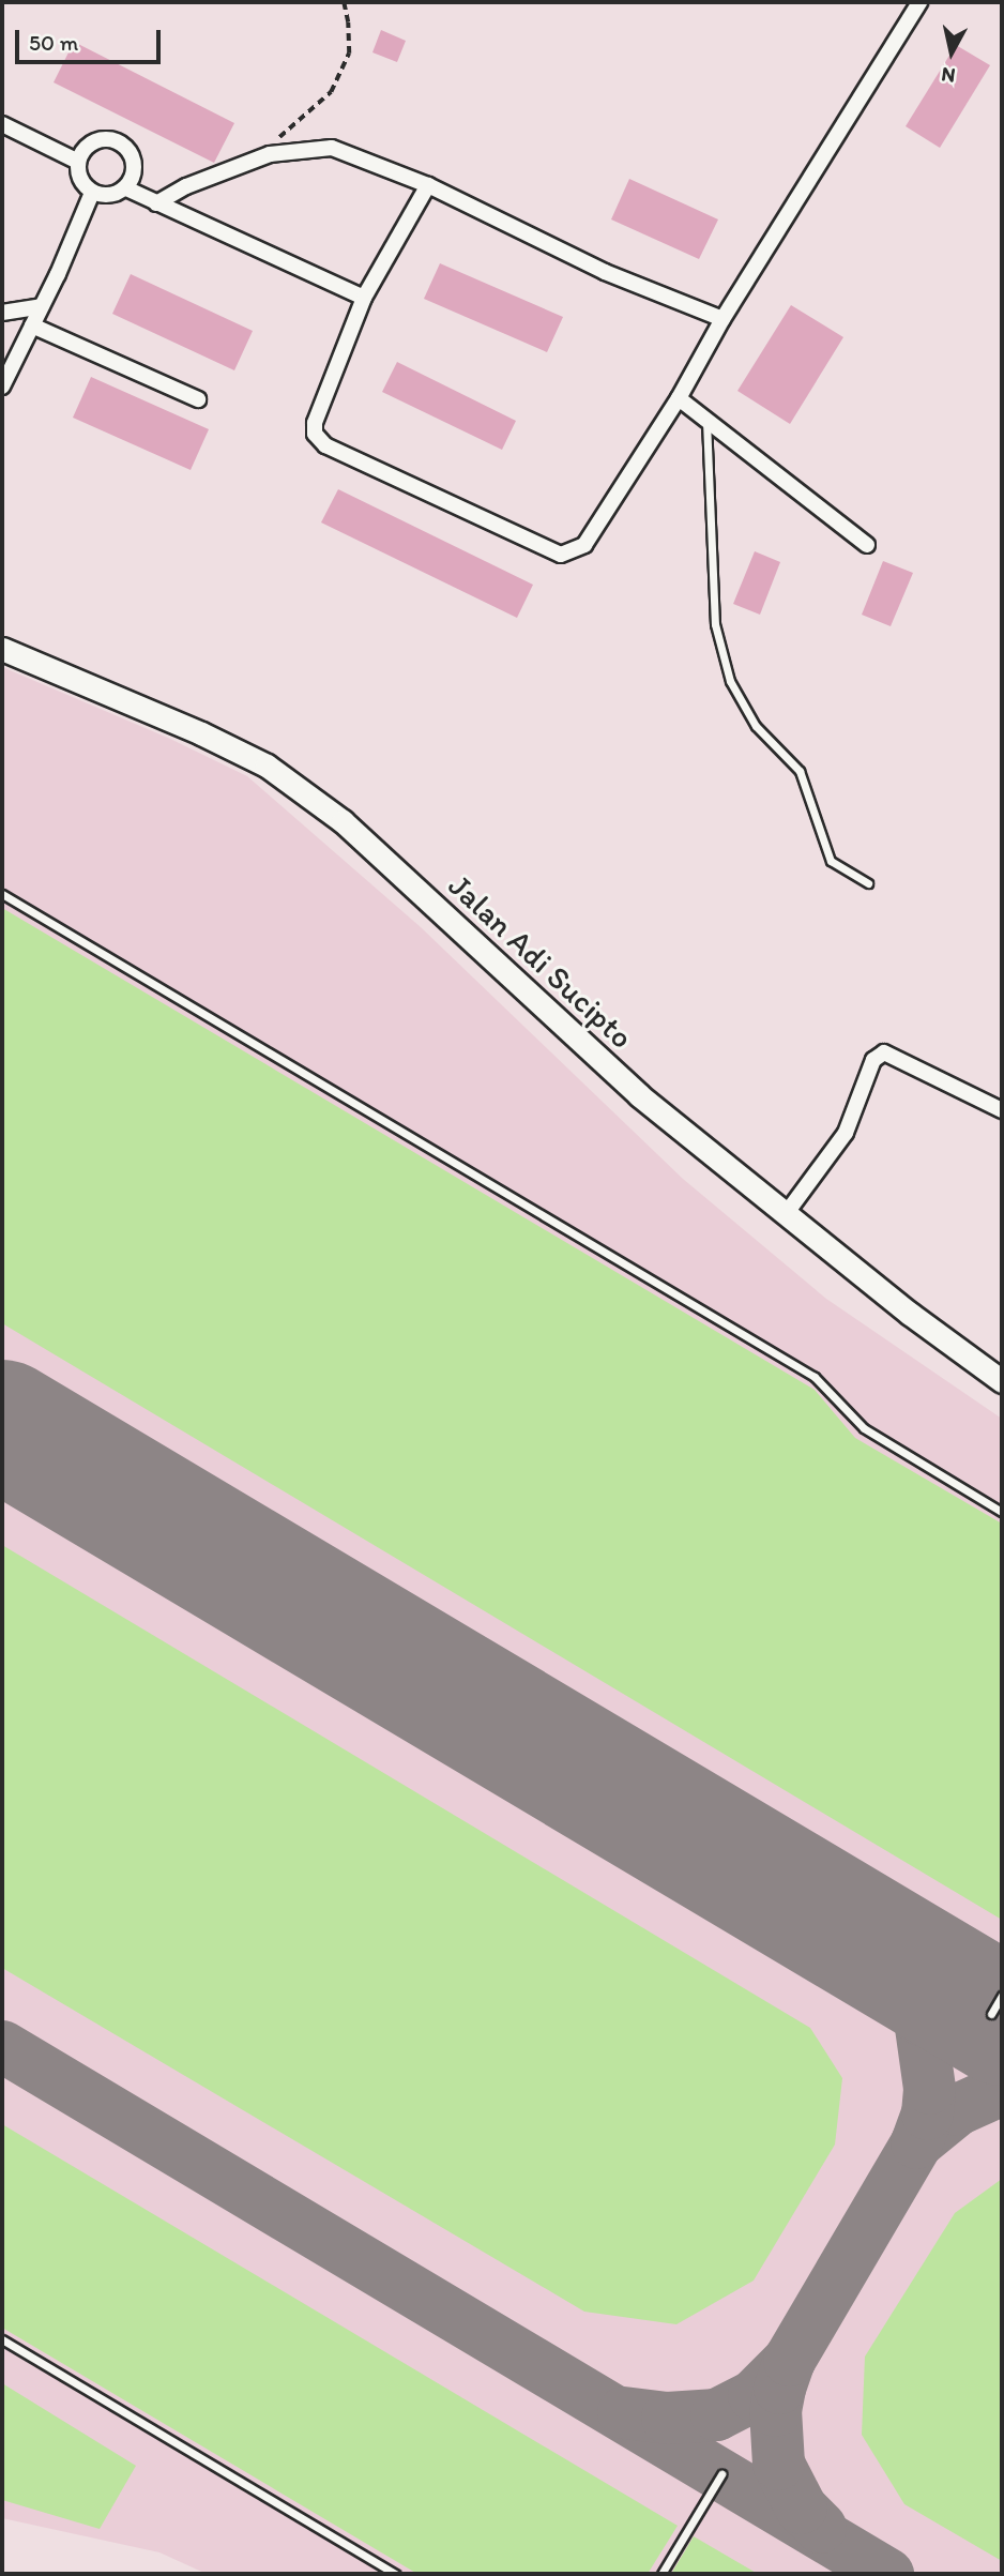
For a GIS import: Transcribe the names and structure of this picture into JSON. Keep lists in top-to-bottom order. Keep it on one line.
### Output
{"streets":{"street":["Jalan Adi Sucipto"]},"scale_bar":"50 m","north":"bottom"}
